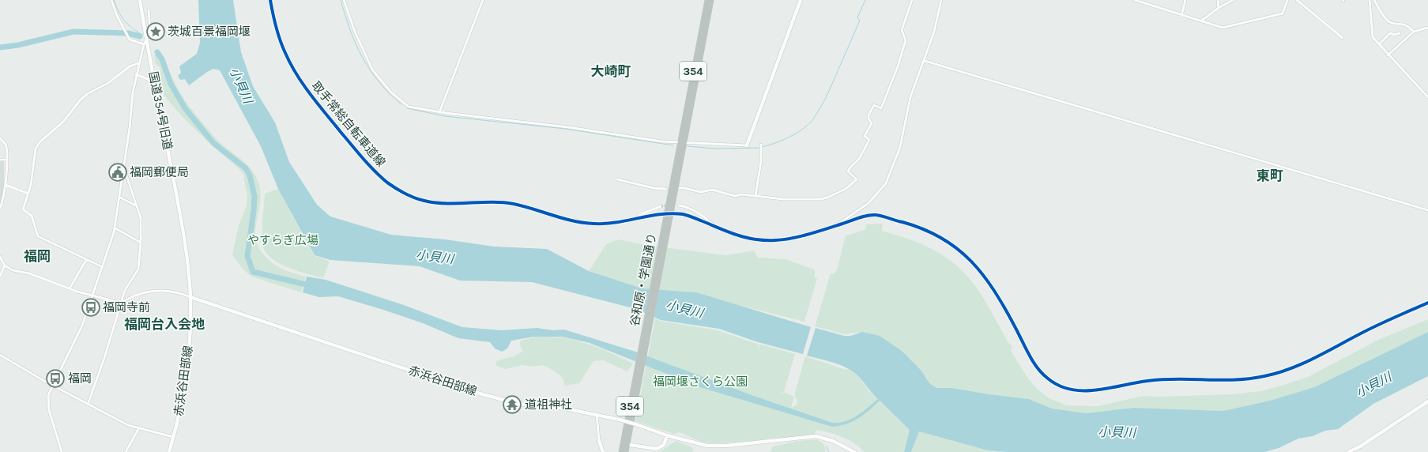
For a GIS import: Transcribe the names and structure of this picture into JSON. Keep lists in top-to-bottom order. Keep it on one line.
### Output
{"streets":{"highway":["354","谷和原・学園通り"],"main road":["国道354号旧道","赤浜谷田部線"],"street":["取手常総自転車道線"]},"crossings":[["国道354号旧道","赤浜谷田部線"],["取手常総自転車道線","谷和原・学園通り"]],"districts":["大崎町","東町","福岡","福岡台入会地"],"water":["小貝川"],"parks":["やすらぎ広場","福岡堰さくら公園"],"places":{"place":["茨城百景福岡堰"],"public building":["福岡郵便局"],"bus stop":["福岡寺前","福岡"],"temple":["道祖神社"]}}
